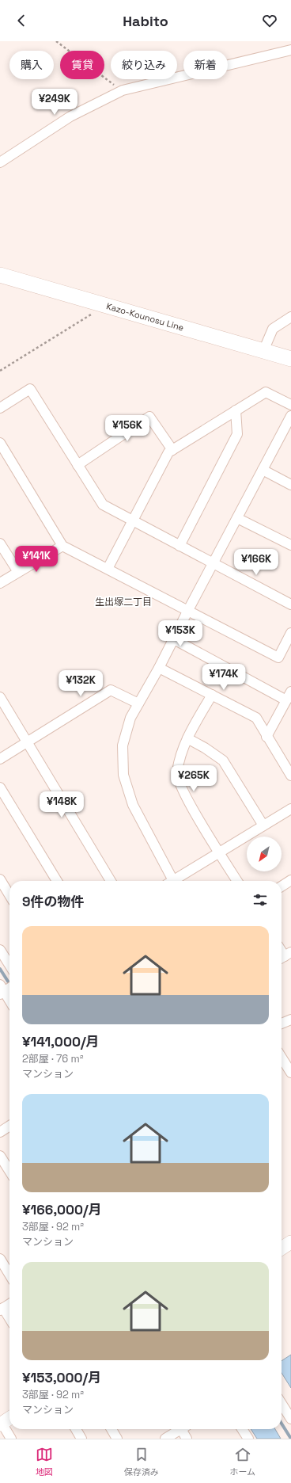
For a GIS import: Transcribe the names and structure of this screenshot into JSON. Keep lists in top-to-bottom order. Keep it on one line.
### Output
{"streets":{"main road":["Kazo-Kounosu Line"]},"districts":["生出塚二丁目"],"north":"bottom left","page":{"header":"Habito","chip":["購入","賃貸","絞り込み","新着"],"price":["¥249K","¥156K","¥141K","¥166K","¥153K","¥174K","¥132K","¥265K","¥148K"],"heading":"9件の物件","list":[{"name":"¥141,000/月","note":"2部屋 · 76 m² · マンション"},{"name":"¥166,000/月","note":"3部屋 · 92 m² · マンション"},{"name":"¥153,000/月","note":"3部屋 · 92 m² · マンション"}],"tabs":["地図","保存済み","ホーム"]}}
